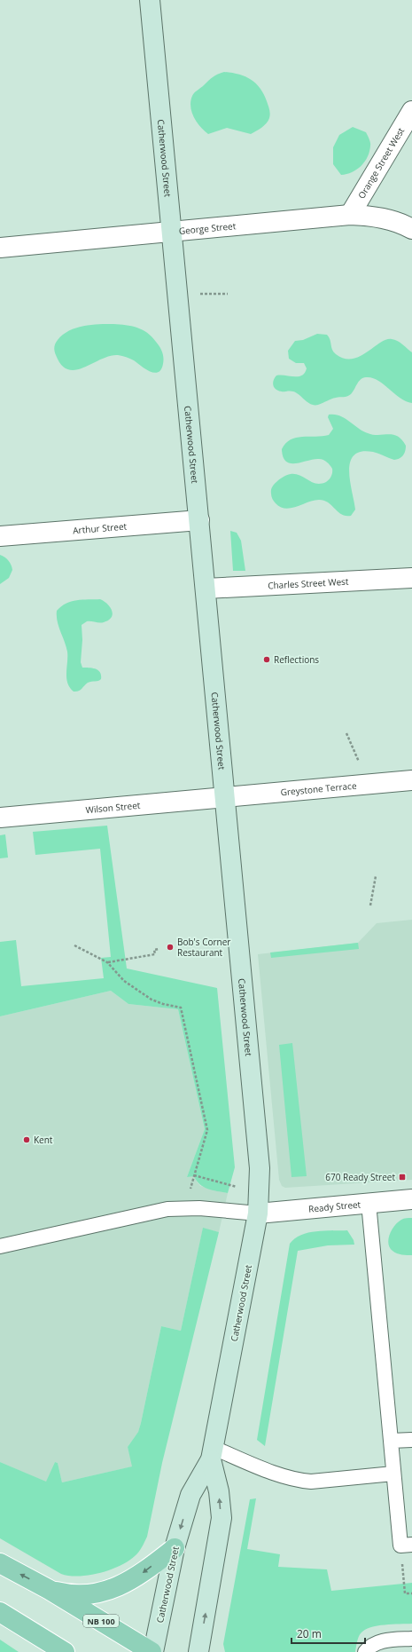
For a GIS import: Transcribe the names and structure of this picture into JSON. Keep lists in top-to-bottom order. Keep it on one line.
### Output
{"streets":{"main road":["Catherwood Street","NB 100"],"street":["Orange Street West","George Street","Arthur Street","Charles Street West","Greystone Terrace","Wilson Street","Ready Street"]},"crossings":[["Catherwood Street","George Street"],["Catherwood Street","Arthur Street"],["Catherwood Street","Charles Street West"],["Catherwood Street","Greystone Terrace"],["Catherwood Street","Wilson Street"],["Catherwood Street","Ready Street"],["Catherwood Street","NB 100"],["Orange Street West","George Street"],["Greystone Terrace","Wilson Street"]],"places":{"other":["Reflections","Bob's Corner Restaurant","Kent"],"transit":["670 Ready Street"]},"scale_bar":"20 m"}
